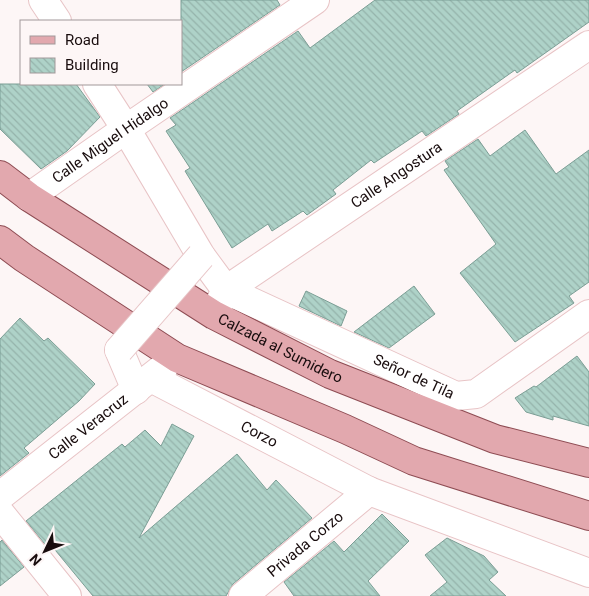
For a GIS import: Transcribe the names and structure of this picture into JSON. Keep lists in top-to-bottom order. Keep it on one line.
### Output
{"streets":{"main road":["Calzada al Sumidero"],"street":["Calle Miguel Hidalgo","Calle Angostura","Señor de Tila","Calle Veracruz","Corzo","Privada Corzo"]},"crossings":[["Calle Miguel Hidalgo","Calzada al Sumidero"],["Calle Angostura","Señor de Tila"],["Calle Veracruz","Corzo"],["Corzo","Privada Corzo"]],"legend":["Road","Building"],"north":"bottom left"}
